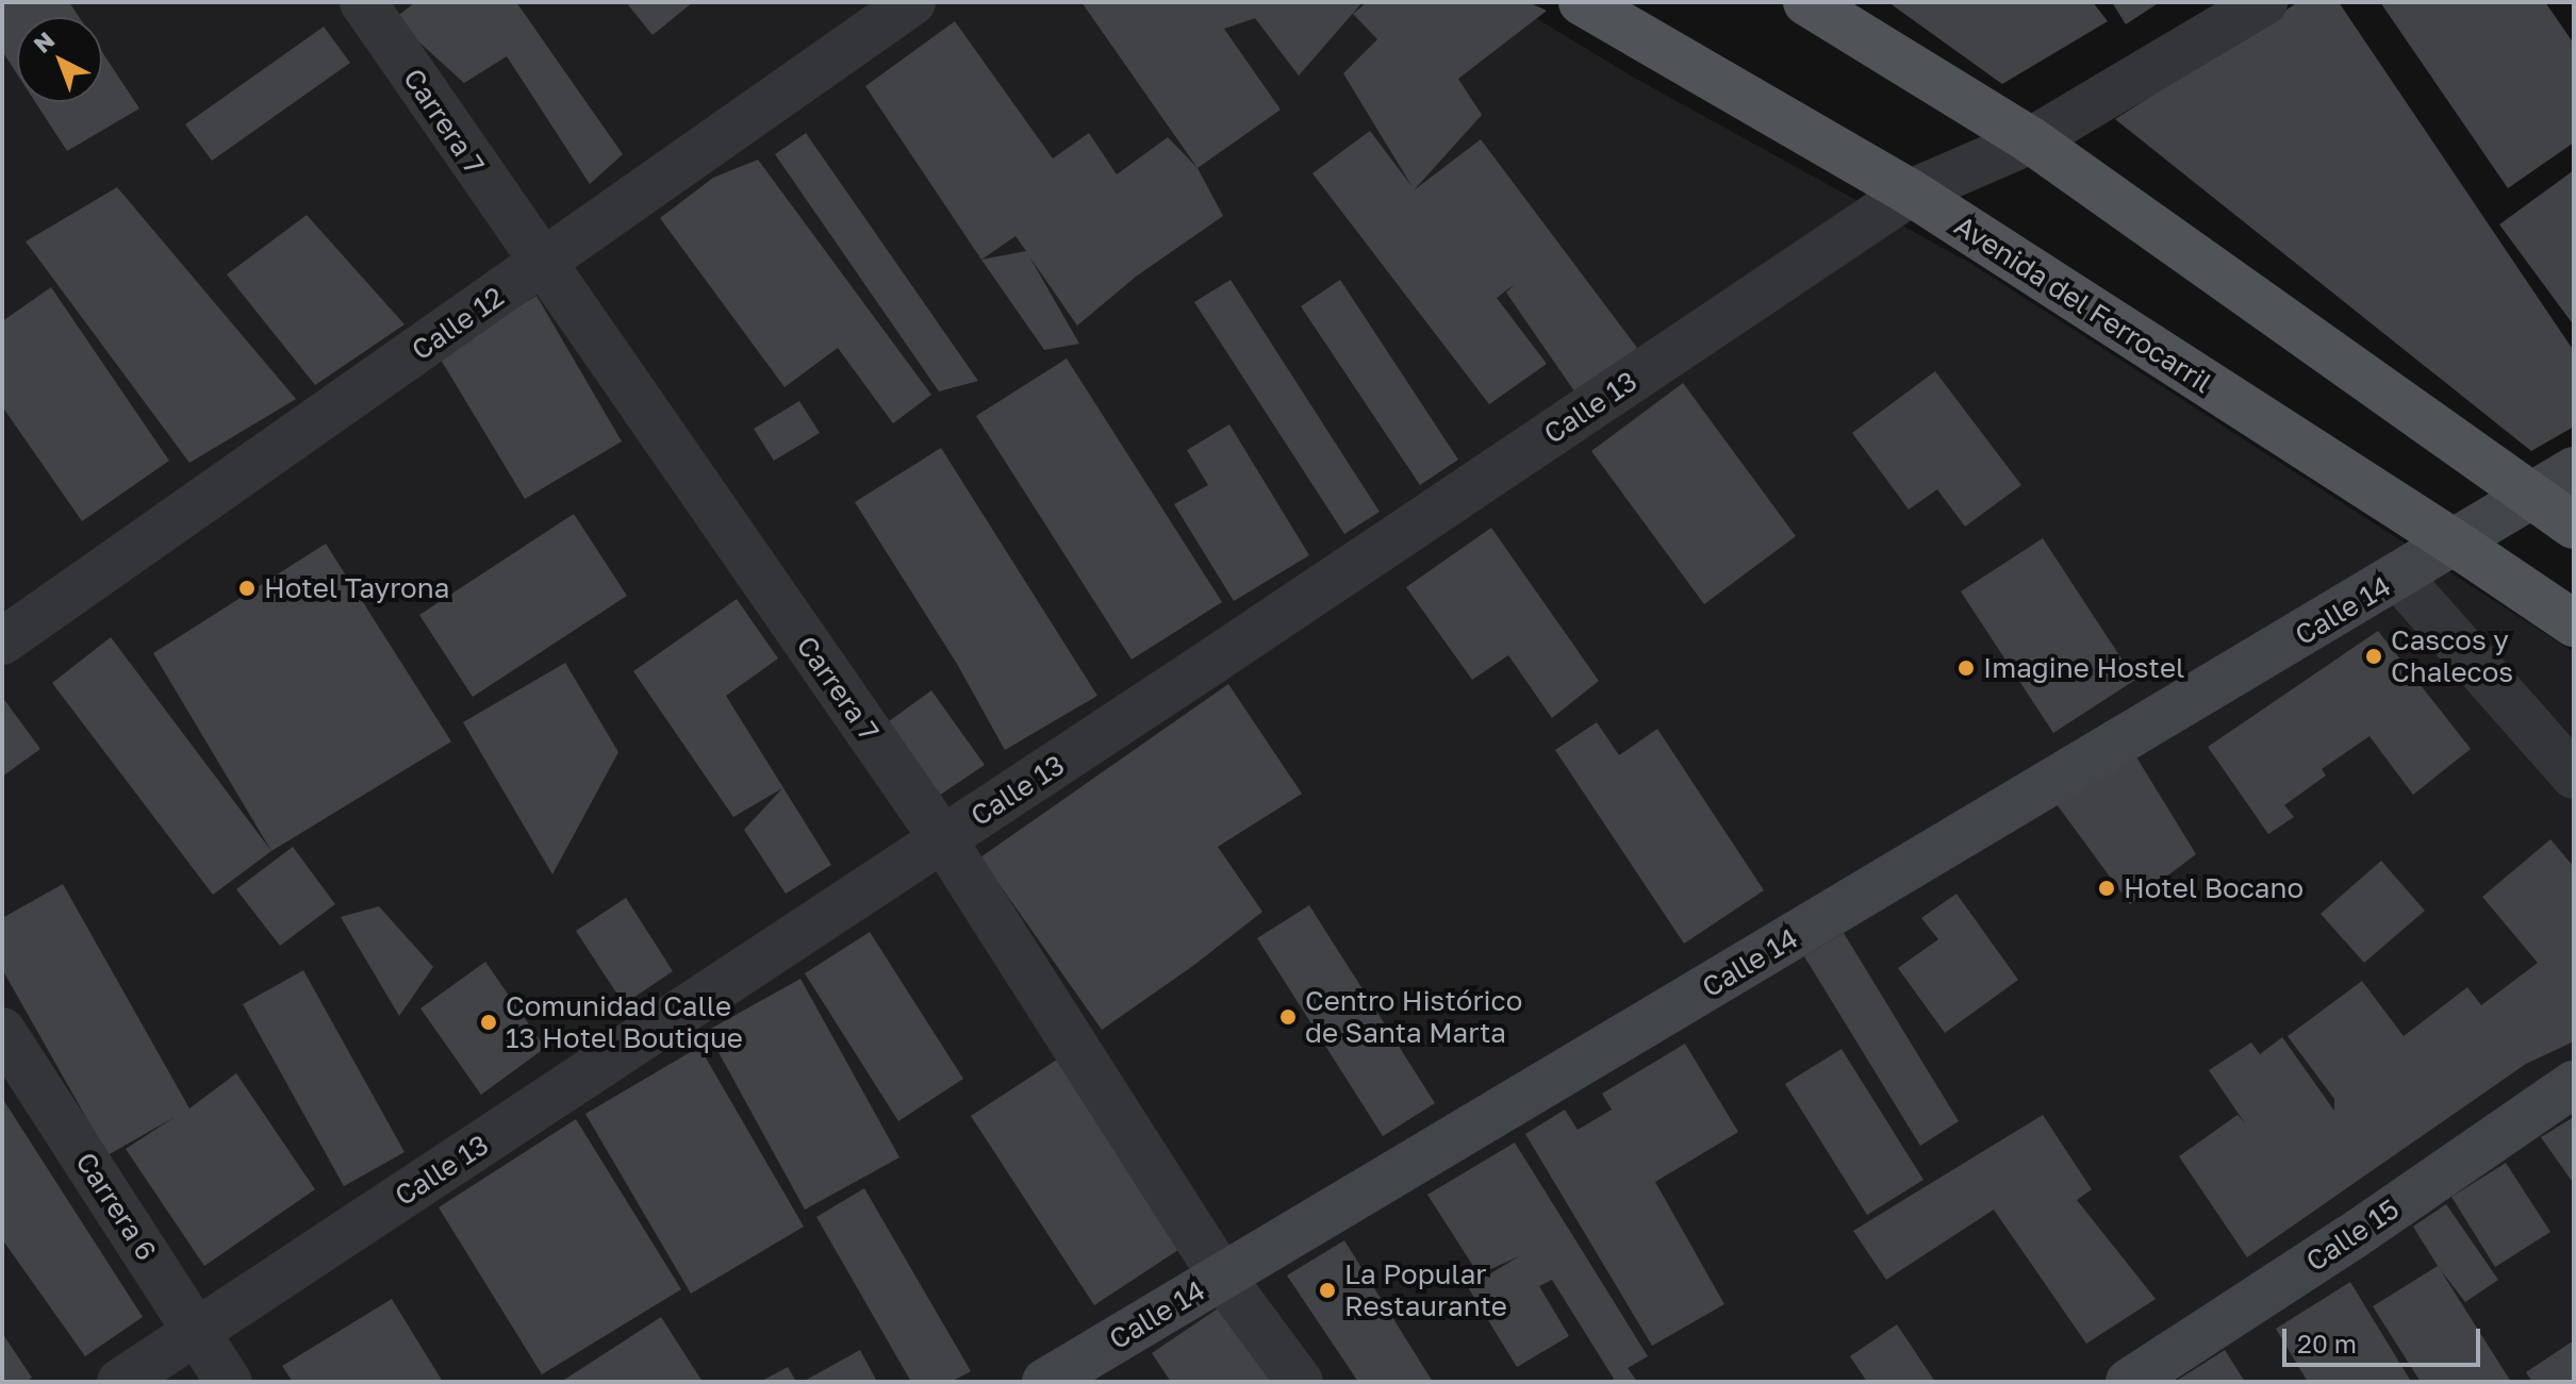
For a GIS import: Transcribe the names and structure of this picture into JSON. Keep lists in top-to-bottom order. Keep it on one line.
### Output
{"streets":{"main road":["Avenida del Ferrocarril"],"street":["Carrera 7","Calle 12","Calle 13","Calle 14","Carrera 6","Calle 15"]},"crossings":[["Carrera 7","Calle 12"],["Carrera 7","Calle 13"],["Carrera 7","Calle 14"],["Avenida del Ferrocarril","Calle 13"],["Avenida del Ferrocarril","Calle 14"],["Calle 13","Carrera 6"]],"places":["Hotel Tayrona","Cascos y Chalecos","Imagine Hostel","Hotel Bocano","Centro Histórico de Santa Marta","Comunidad Calle 13 Hotel Boutique","La Popular Restaurante"],"scale_bar":"20 m","north":"top left"}
